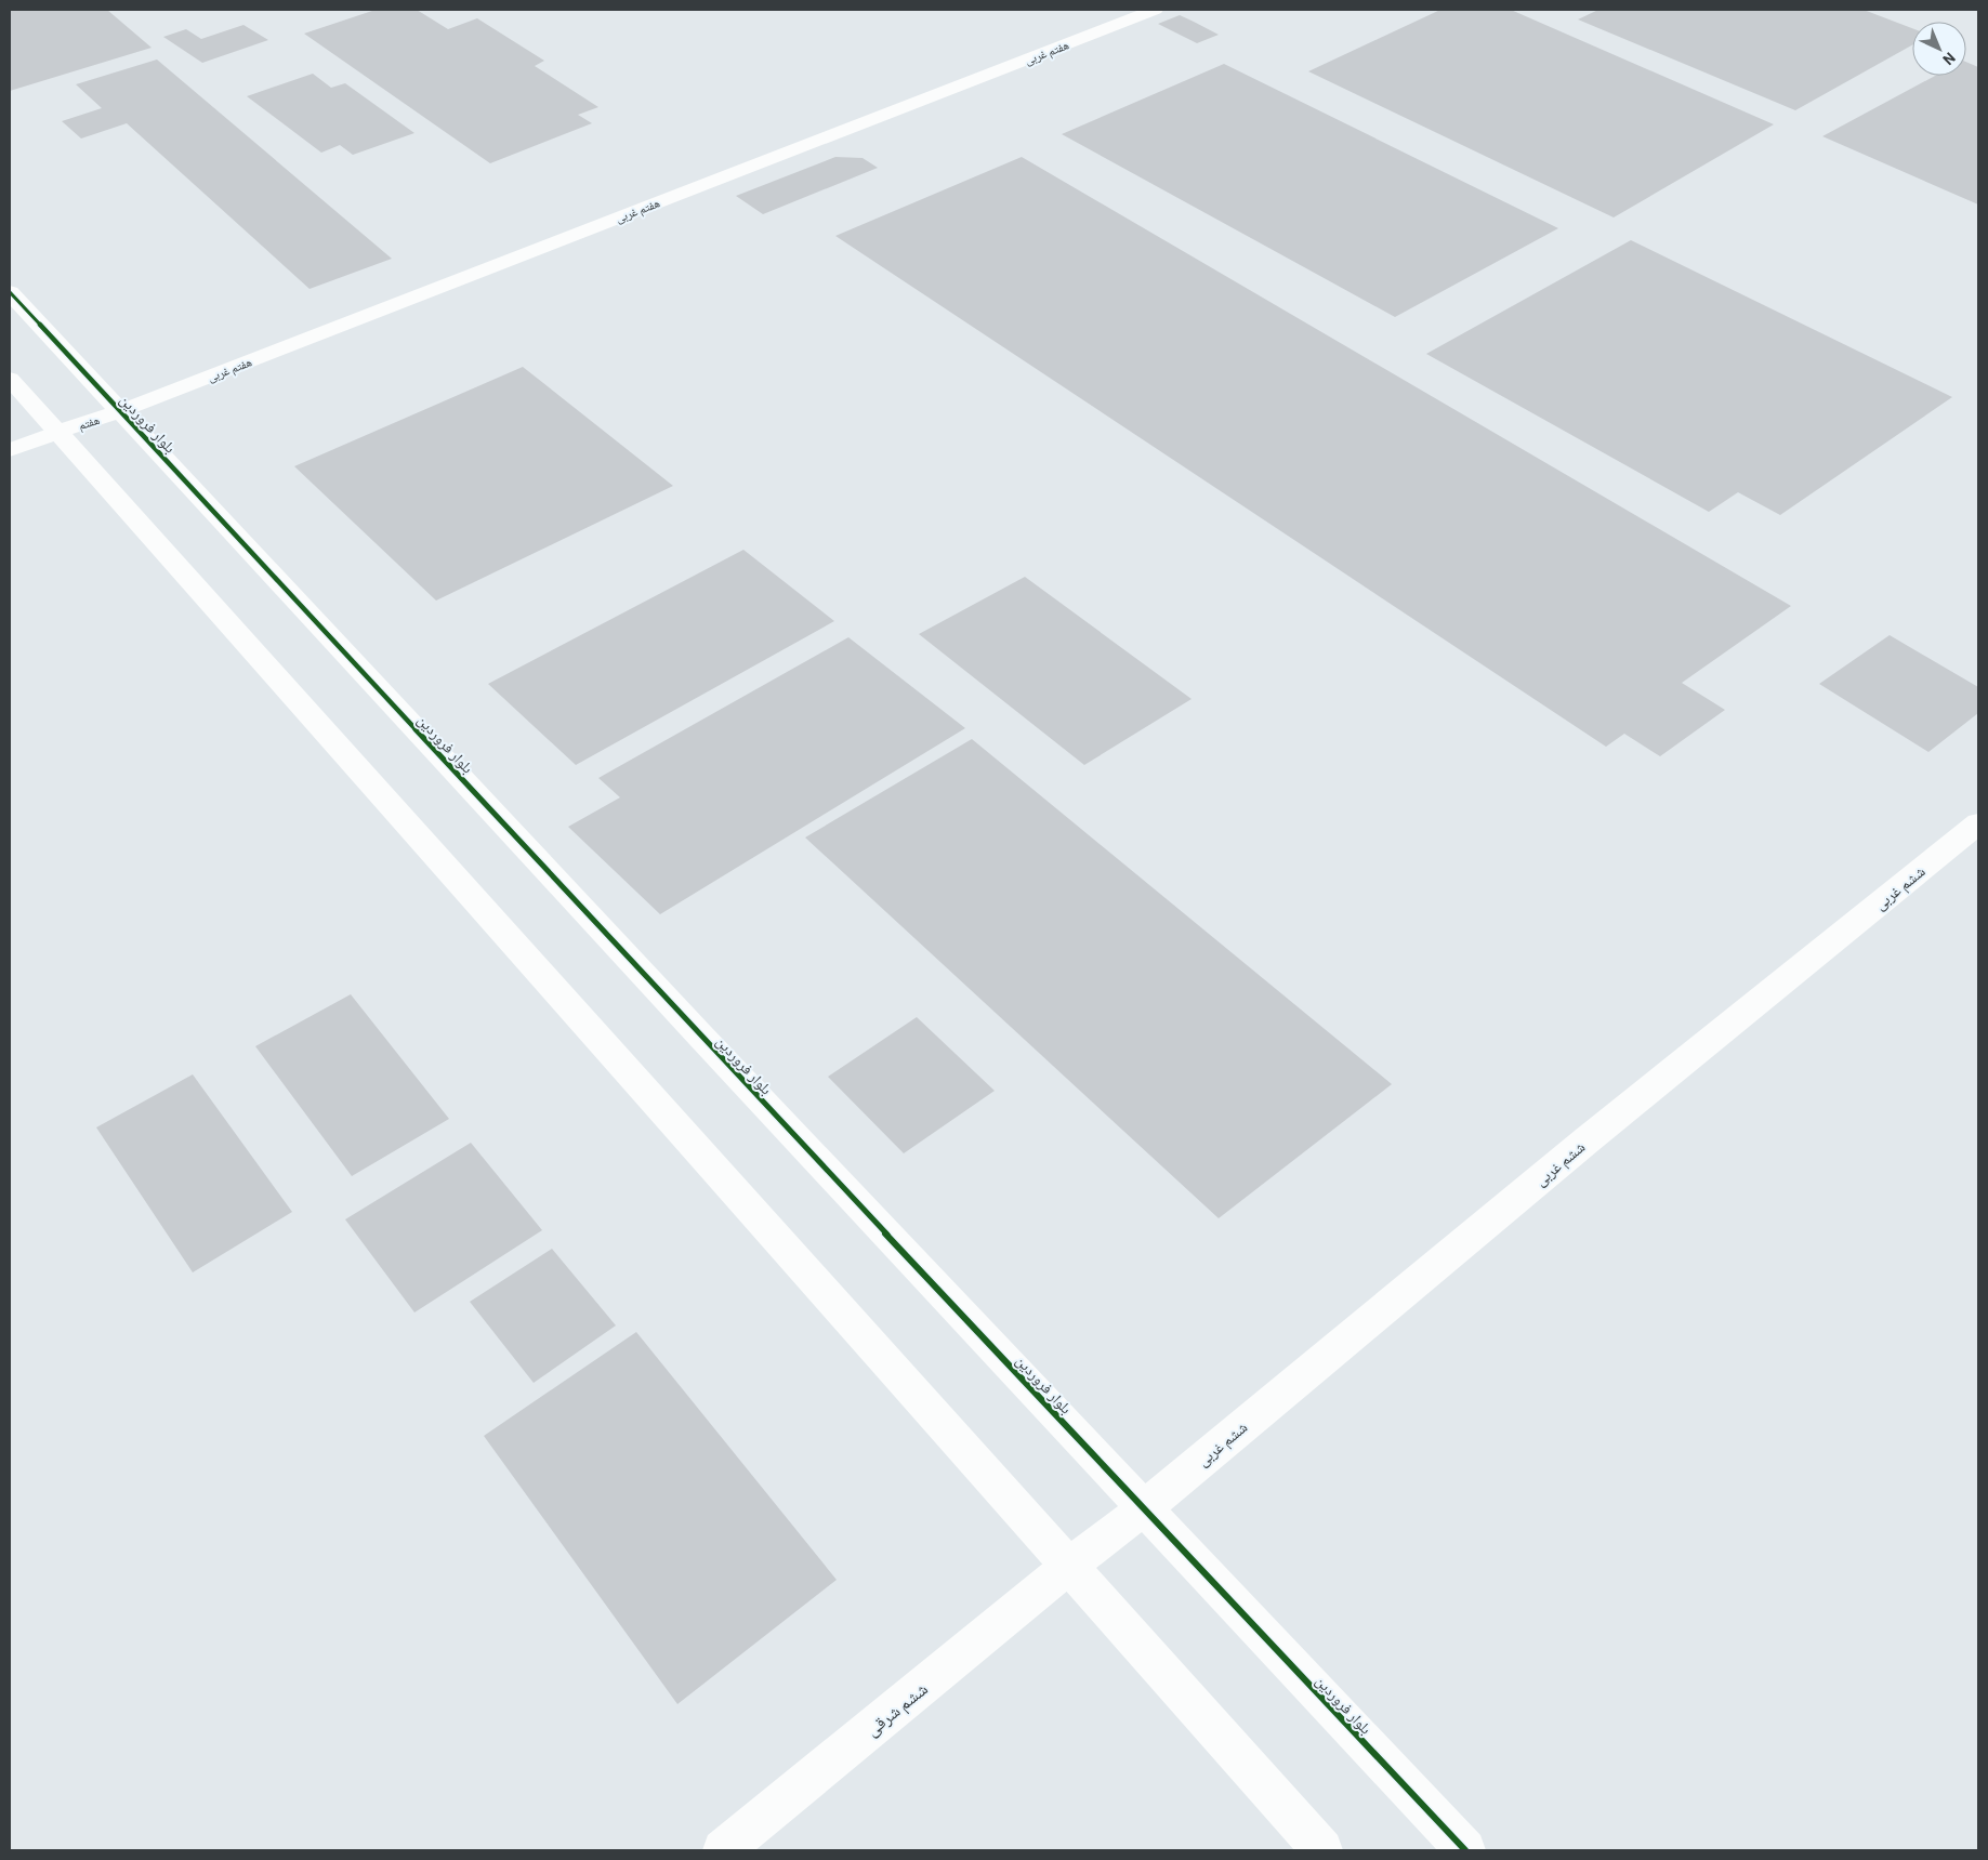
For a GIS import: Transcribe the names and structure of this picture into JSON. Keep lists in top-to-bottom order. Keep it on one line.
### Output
{"streets":{"street":["هفتم غربی","هفتم","بلوار فروردین","ششم غربی","ششم شرقی"]},"crossings":[["هفتم غربی","هفتم"],["هفتم غربی","بلوار فروردین"],["هفتم","بلوار فروردین"],["بلوار فروردین","ششم غربی"],["ششم غربی","ششم شرقی"]],"north":"bottom right"}
